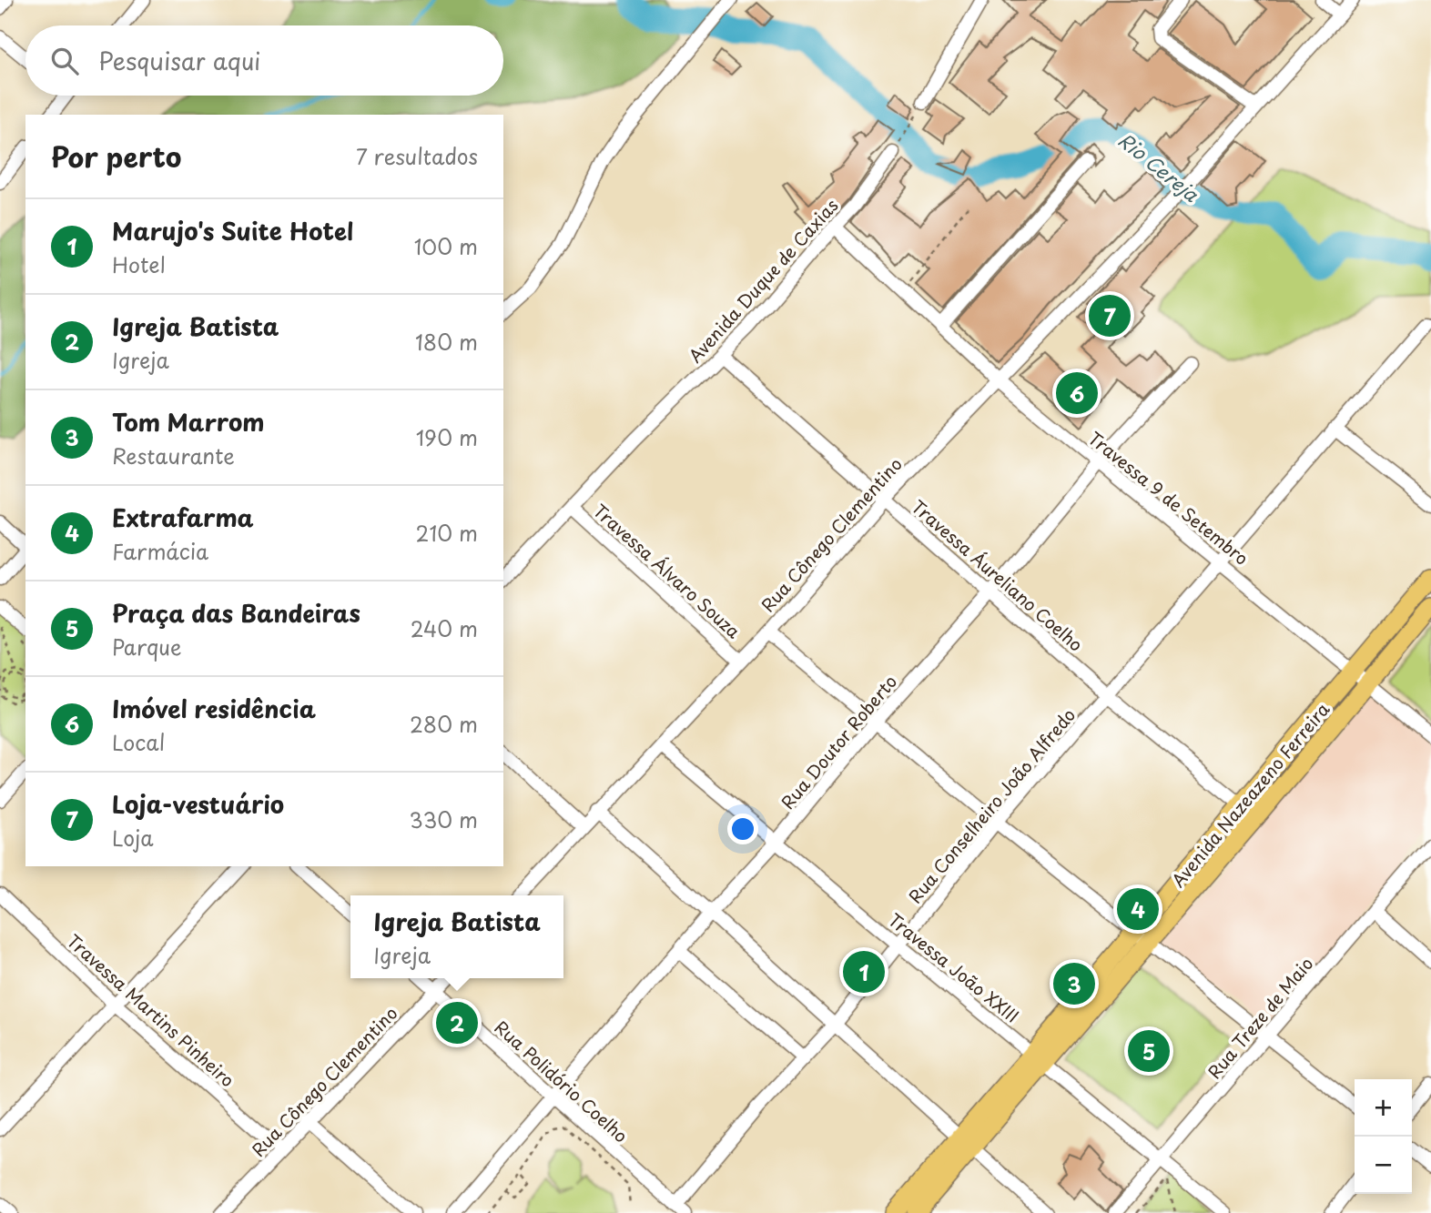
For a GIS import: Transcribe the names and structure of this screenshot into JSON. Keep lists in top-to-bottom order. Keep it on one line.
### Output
{"streets":{"main road":["Avenida Nazeazeno Ferreira"],"street":["Avenida Duque de Caxias","Travessa 9 de Setembro","Rua Cônego Clementino","Travessa Álvaro Souza","Travessa Áureliano Coelho","Rua Doutor Roberto","Rua Conselheiro João Alfredo","Travessa João XXIII","Travessa Martins Pinheiro","Rua Treze de Maio","Rua Polidório Coelho"]},"crossings":[["Avenida Duque de Caxias","Travessa 9 de Setembro"],["Avenida Duque de Caxias","Travessa Álvaro Souza"],["Avenida Duque de Caxias","Travessa Áureliano Coelho"],["Travessa 9 de Setembro","Rua Cônego Clementino"],["Travessa 9 de Setembro","Rua Doutor Roberto"],["Travessa 9 de Setembro","Avenida Nazeazeno Ferreira"],["Travessa 9 de Setembro","Rua Conselheiro João Alfredo"],["Rua Cônego Clementino","Travessa Álvaro Souza"],["Rua Cônego Clementino","Travessa Áureliano Coelho"],["Rua Cônego Clementino","Travessa João XXIII"],["Rua Cônego Clementino","Travessa Martins Pinheiro"],["Rua Cônego Clementino","Rua Polidório Coelho"],["Travessa Áureliano Coelho","Rua Doutor Roberto"],["Travessa Áureliano Coelho","Avenida Nazeazeno Ferreira"],["Travessa Áureliano Coelho","Rua Conselheiro João Alfredo"],["Rua Doutor Roberto","Travessa João XXIII"],["Rua Doutor Roberto","Rua Polidório Coelho"],["Avenida Nazeazeno Ferreira","Travessa João XXIII"],["Rua Conselheiro João Alfredo","Travessa João XXIII"],["Rua Conselheiro João Alfredo","Rua Polidório Coelho"],["Travessa João XXIII","Rua Treze de Maio"]],"water":["Rio Cereja"],"page":{"search":"Pesquisar aqui","heading":["Por perto","7 resultados"],"list":[{"mark":"1","name":"Marujo's Suite Hotel","note":"Hotel","value":"100 m"},{"mark":"2","name":"Igreja Batista","note":"Igreja","value":"180 m"},{"mark":"3","name":"Tom Marrom","note":"Restaurante","value":"190 m"},{"mark":"4","name":"Extrafarma","note":"Farmácia","value":"210 m"},{"mark":"5","name":"Praça das Bandeiras","note":"Parque","value":"240 m"},{"mark":"6","name":"Imóvel residência","note":"Local","value":"280 m"},{"mark":"7","name":"Loja-vestuário","note":"Loja","value":"330 m"}],"pins":["7","6","4","1","3","2","5"],"popup":["Igreja Batista","Igreja"],"map_buttons":["+","−"]}}
